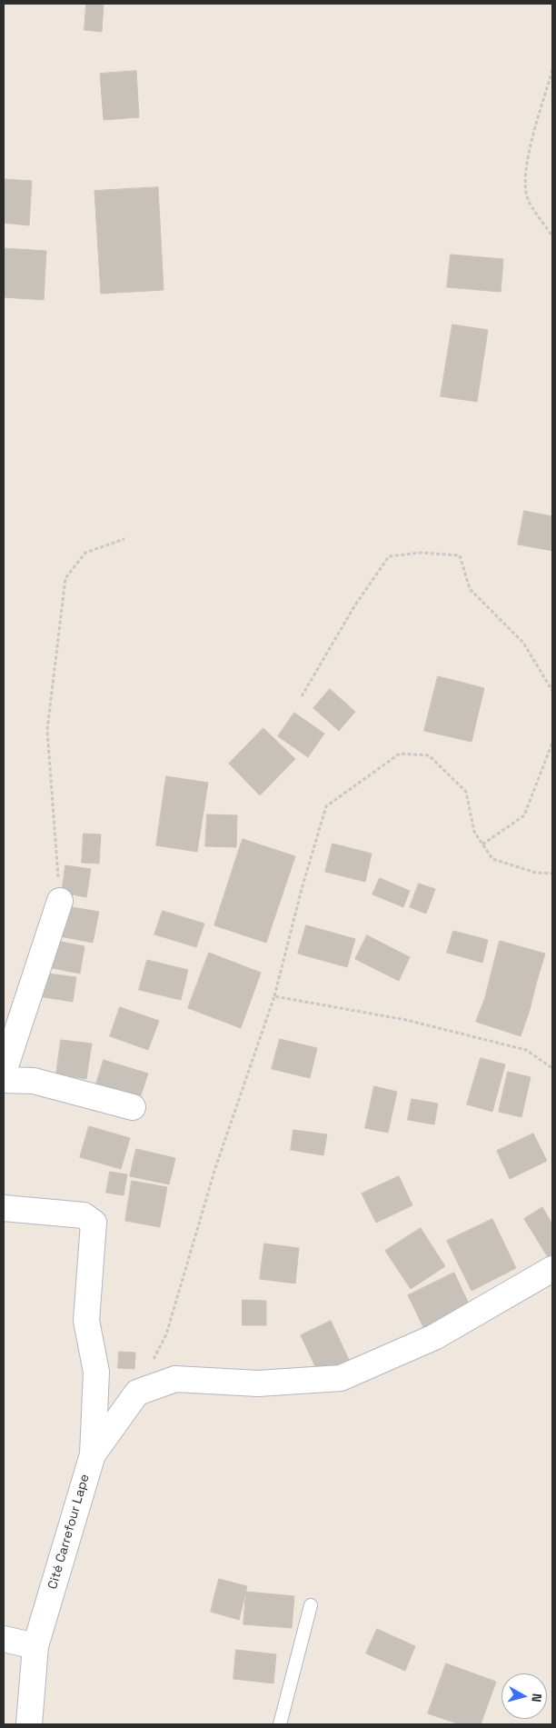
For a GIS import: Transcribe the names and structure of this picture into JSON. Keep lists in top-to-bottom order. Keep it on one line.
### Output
{"streets":{"street":["Cité Carrefour Lape"]},"north":"right"}
